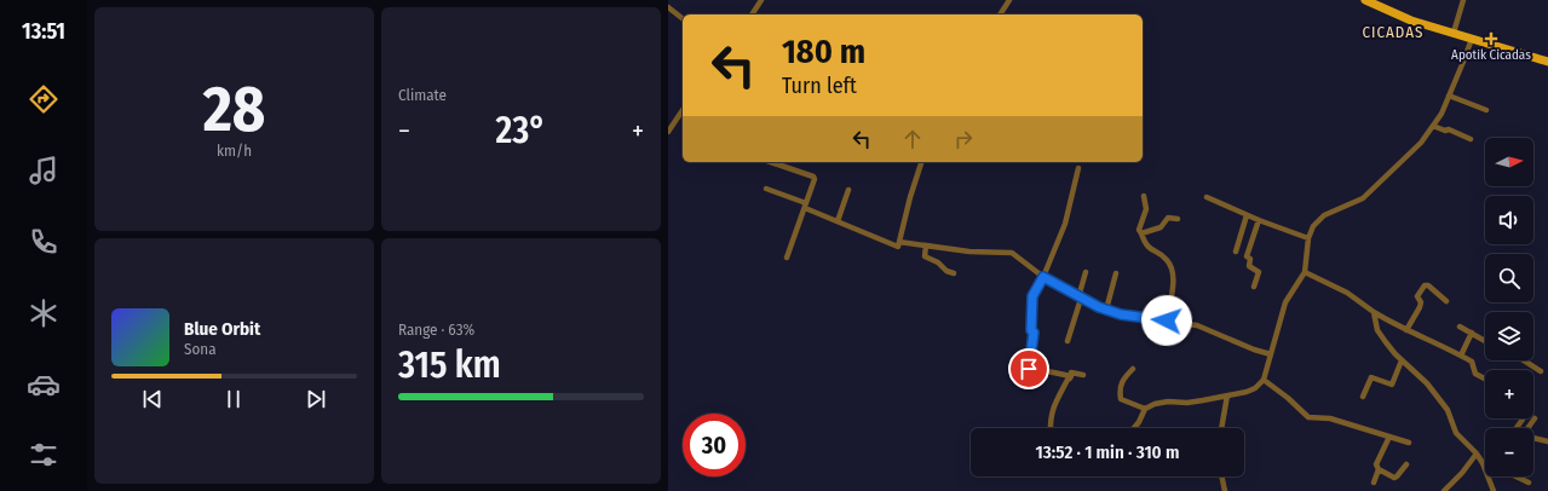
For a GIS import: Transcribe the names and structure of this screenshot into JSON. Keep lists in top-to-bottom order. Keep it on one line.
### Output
{"districts":["CICADAS"],"places":{"health":["Apotik Cicadas"]},"north":"right","page":{"tabs":"13:51","tile":[["28","km/h"],"Climate",["Range · 63%","315 km"]],"turn":["180 m","Turn left"],"heat":["−","23°","+"],"map_buttons":["+","−"],"song":["Blue Orbit","Sona"],"limit":"30","trip":"13:52 · 1 min · 310 m"}}
